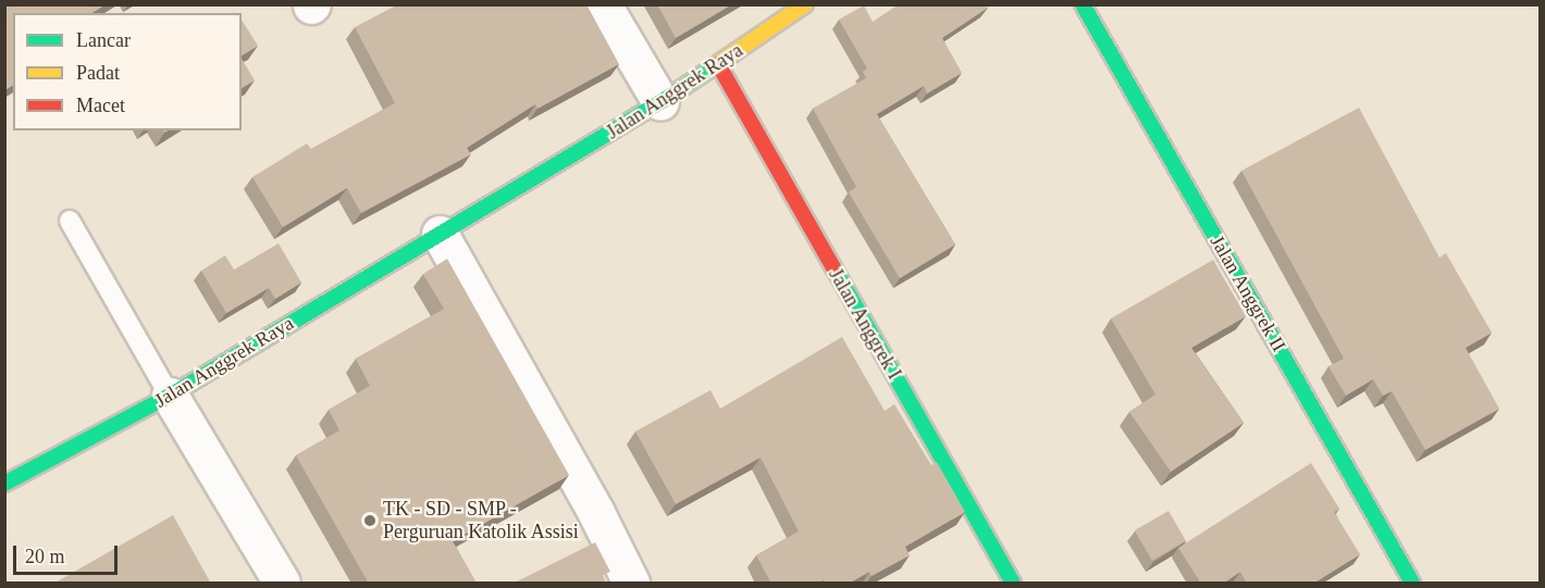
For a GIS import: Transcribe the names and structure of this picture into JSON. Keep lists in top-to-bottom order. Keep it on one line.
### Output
{"streets":{"street":["Jalan Anggrek Raya","Jalan Anggrek II","Jalan Anggrek I"]},"crossings":[["Jalan Anggrek Raya","Jalan Anggrek I"]],"places":["TK - SD - SMP - Perguruan Katolik Assisi"],"legend":["Lancar","Padat","Macet"],"scale_bar":"20 m"}
